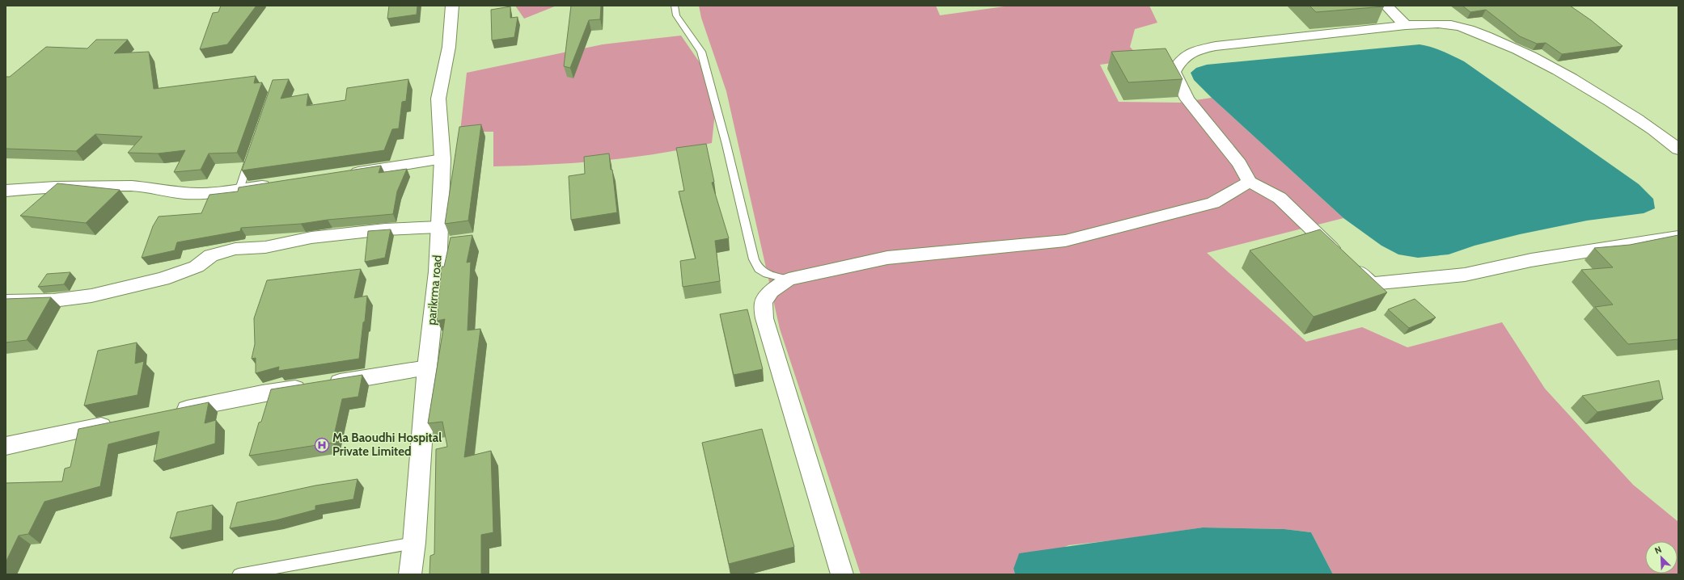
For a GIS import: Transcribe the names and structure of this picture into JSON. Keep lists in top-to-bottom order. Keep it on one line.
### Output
{"streets":{"street":["parikrma road"]},"places":{"hospital":["Ma Baoudhi Hospital Private Limited"]},"north":"top left"}
